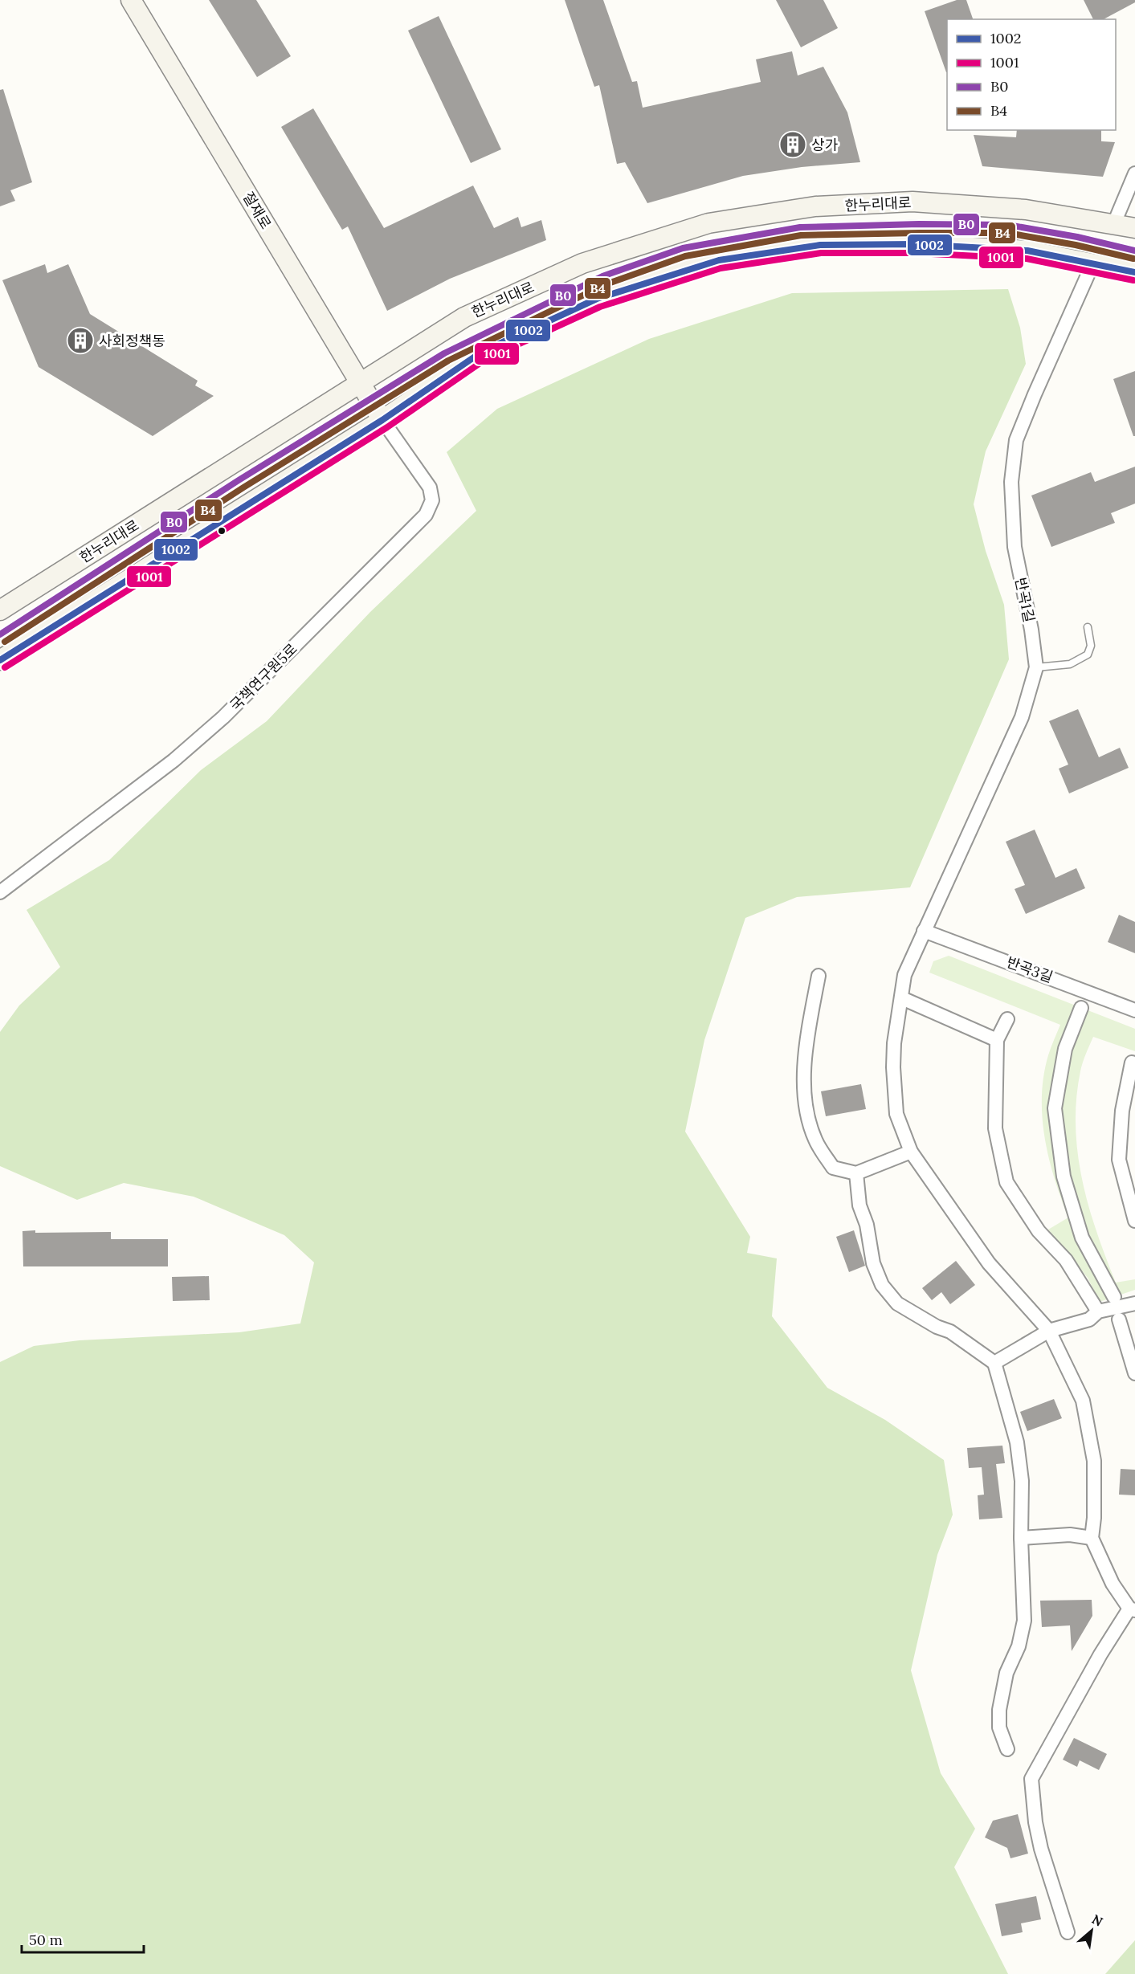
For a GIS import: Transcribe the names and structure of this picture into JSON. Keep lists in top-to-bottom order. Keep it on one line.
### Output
{"streets":{"street":["한누리대로","절재로","반곡1길","국책연구원5로","반곡3길"]},"crossings":[["한누리대로","절재로"],["절재로","국책연구원5로"],["반곡1길","반곡3길"]],"places":{"building":["상가","사회정책동"]},"lines":["transit line B0","transit line B4","transit line 1002","transit line 1001"],"legend":["1002","1001","B0","B4"],"scale_bar":"50 m","north":"top right"}
